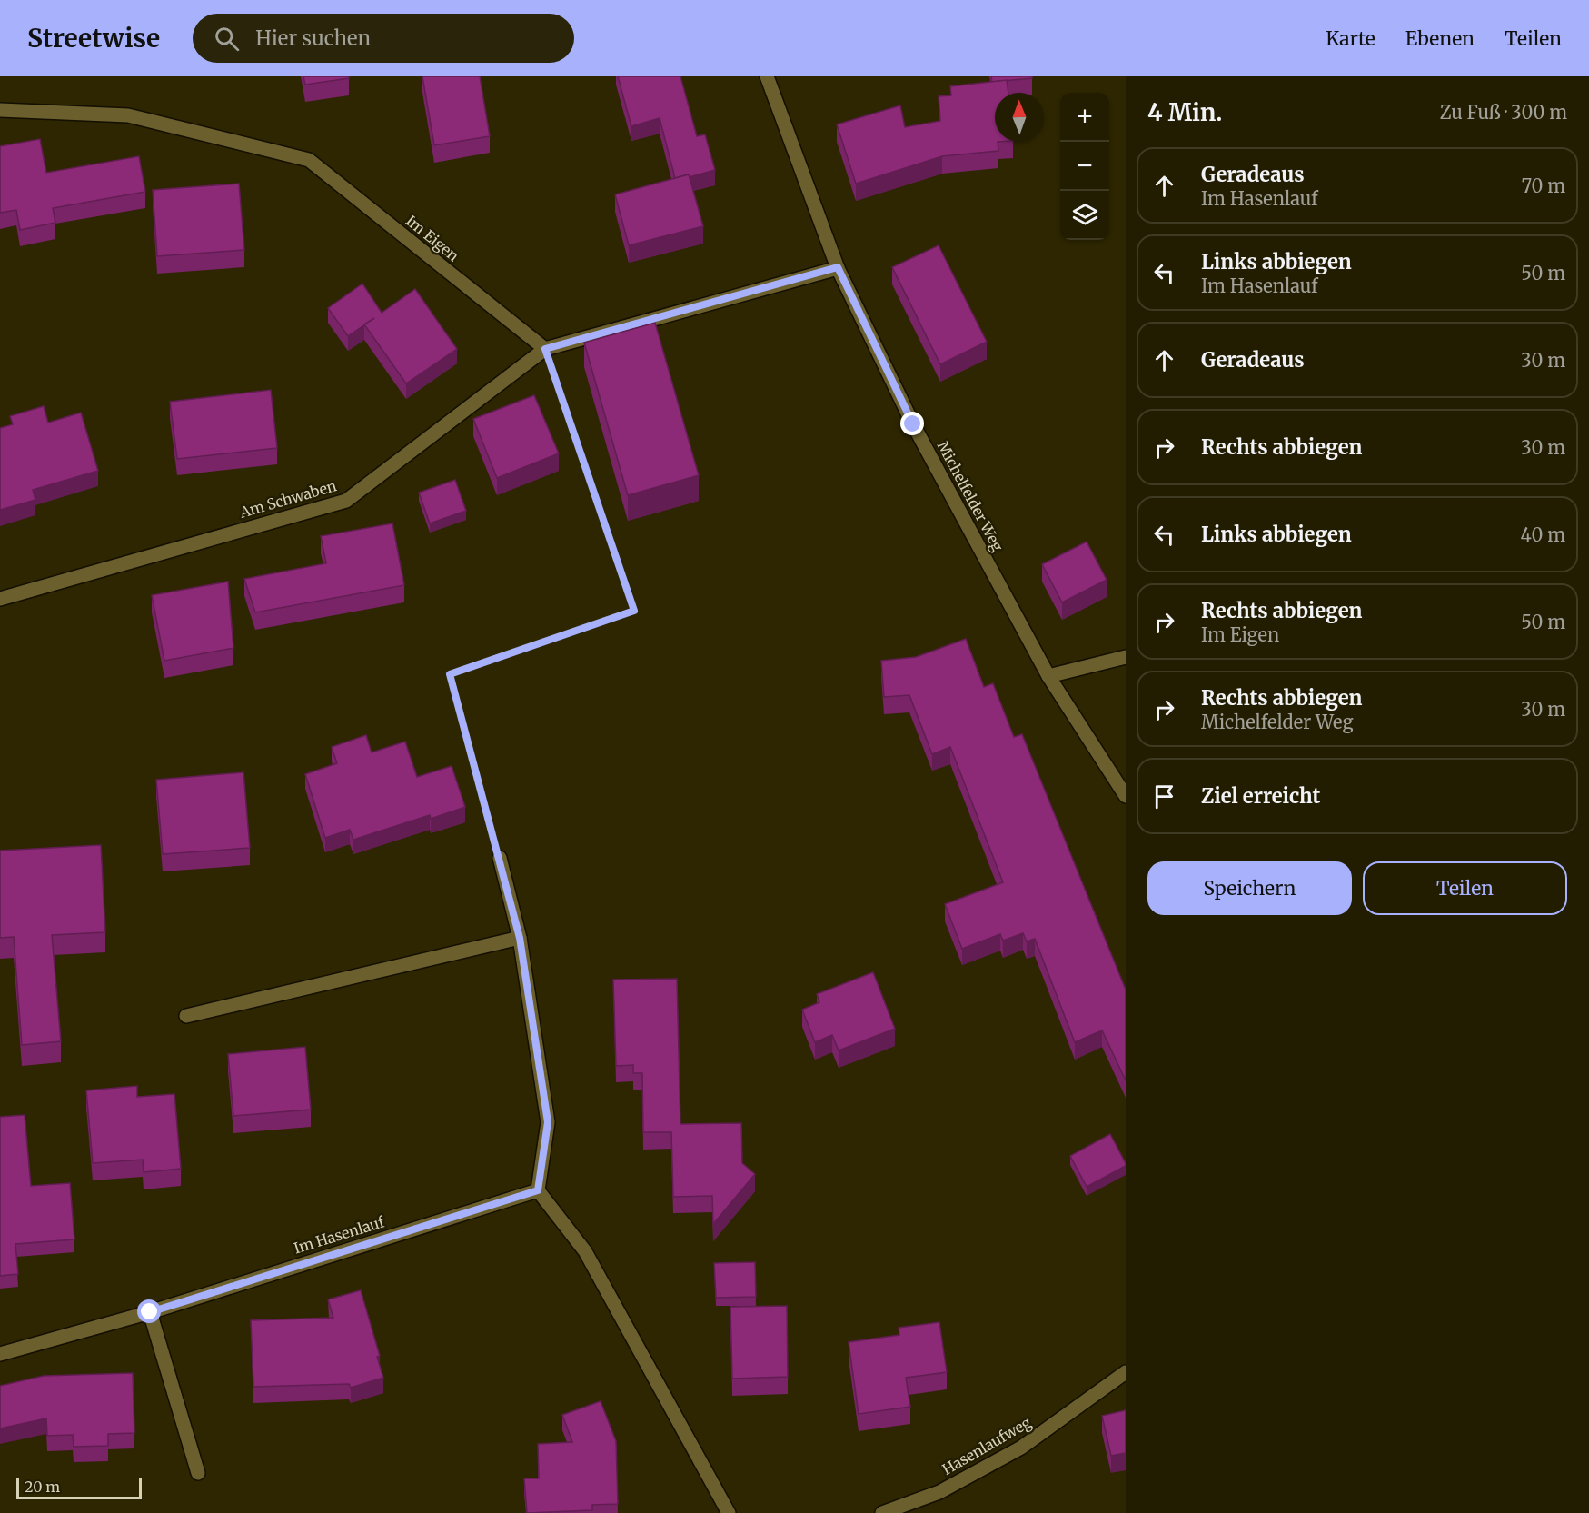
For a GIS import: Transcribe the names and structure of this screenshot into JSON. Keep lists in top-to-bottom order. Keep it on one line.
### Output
{"streets":{"street":["Im Eigen","Michelfelder Weg","Am Schwaben","Im Hasenlauf","Hasenlaufweg"]},"crossings":[["Im Eigen","Am Schwaben"]],"scale_bar":"20 m","north":"top","page":{"header":"Streetwise","search":"Hier suchen","nav":["Karte","Ebenen","Teilen"],"heading":["4 Min.","Zu Fuß · 300 m"],"map_buttons":["+","−"],"list":[["Geradeaus","Im Hasenlauf","70 m"],["Links abbiegen","Im Hasenlauf","50 m"],["Geradeaus","30 m"],["Rechts abbiegen","30 m"],["Links abbiegen","40 m"],["Rechts abbiegen","Im Eigen","50 m"],["Rechts abbiegen","Michelfelder Weg","30 m"],"Ziel erreicht"],"buttons":["Speichern","Teilen"],"scale":"20 m"}}
